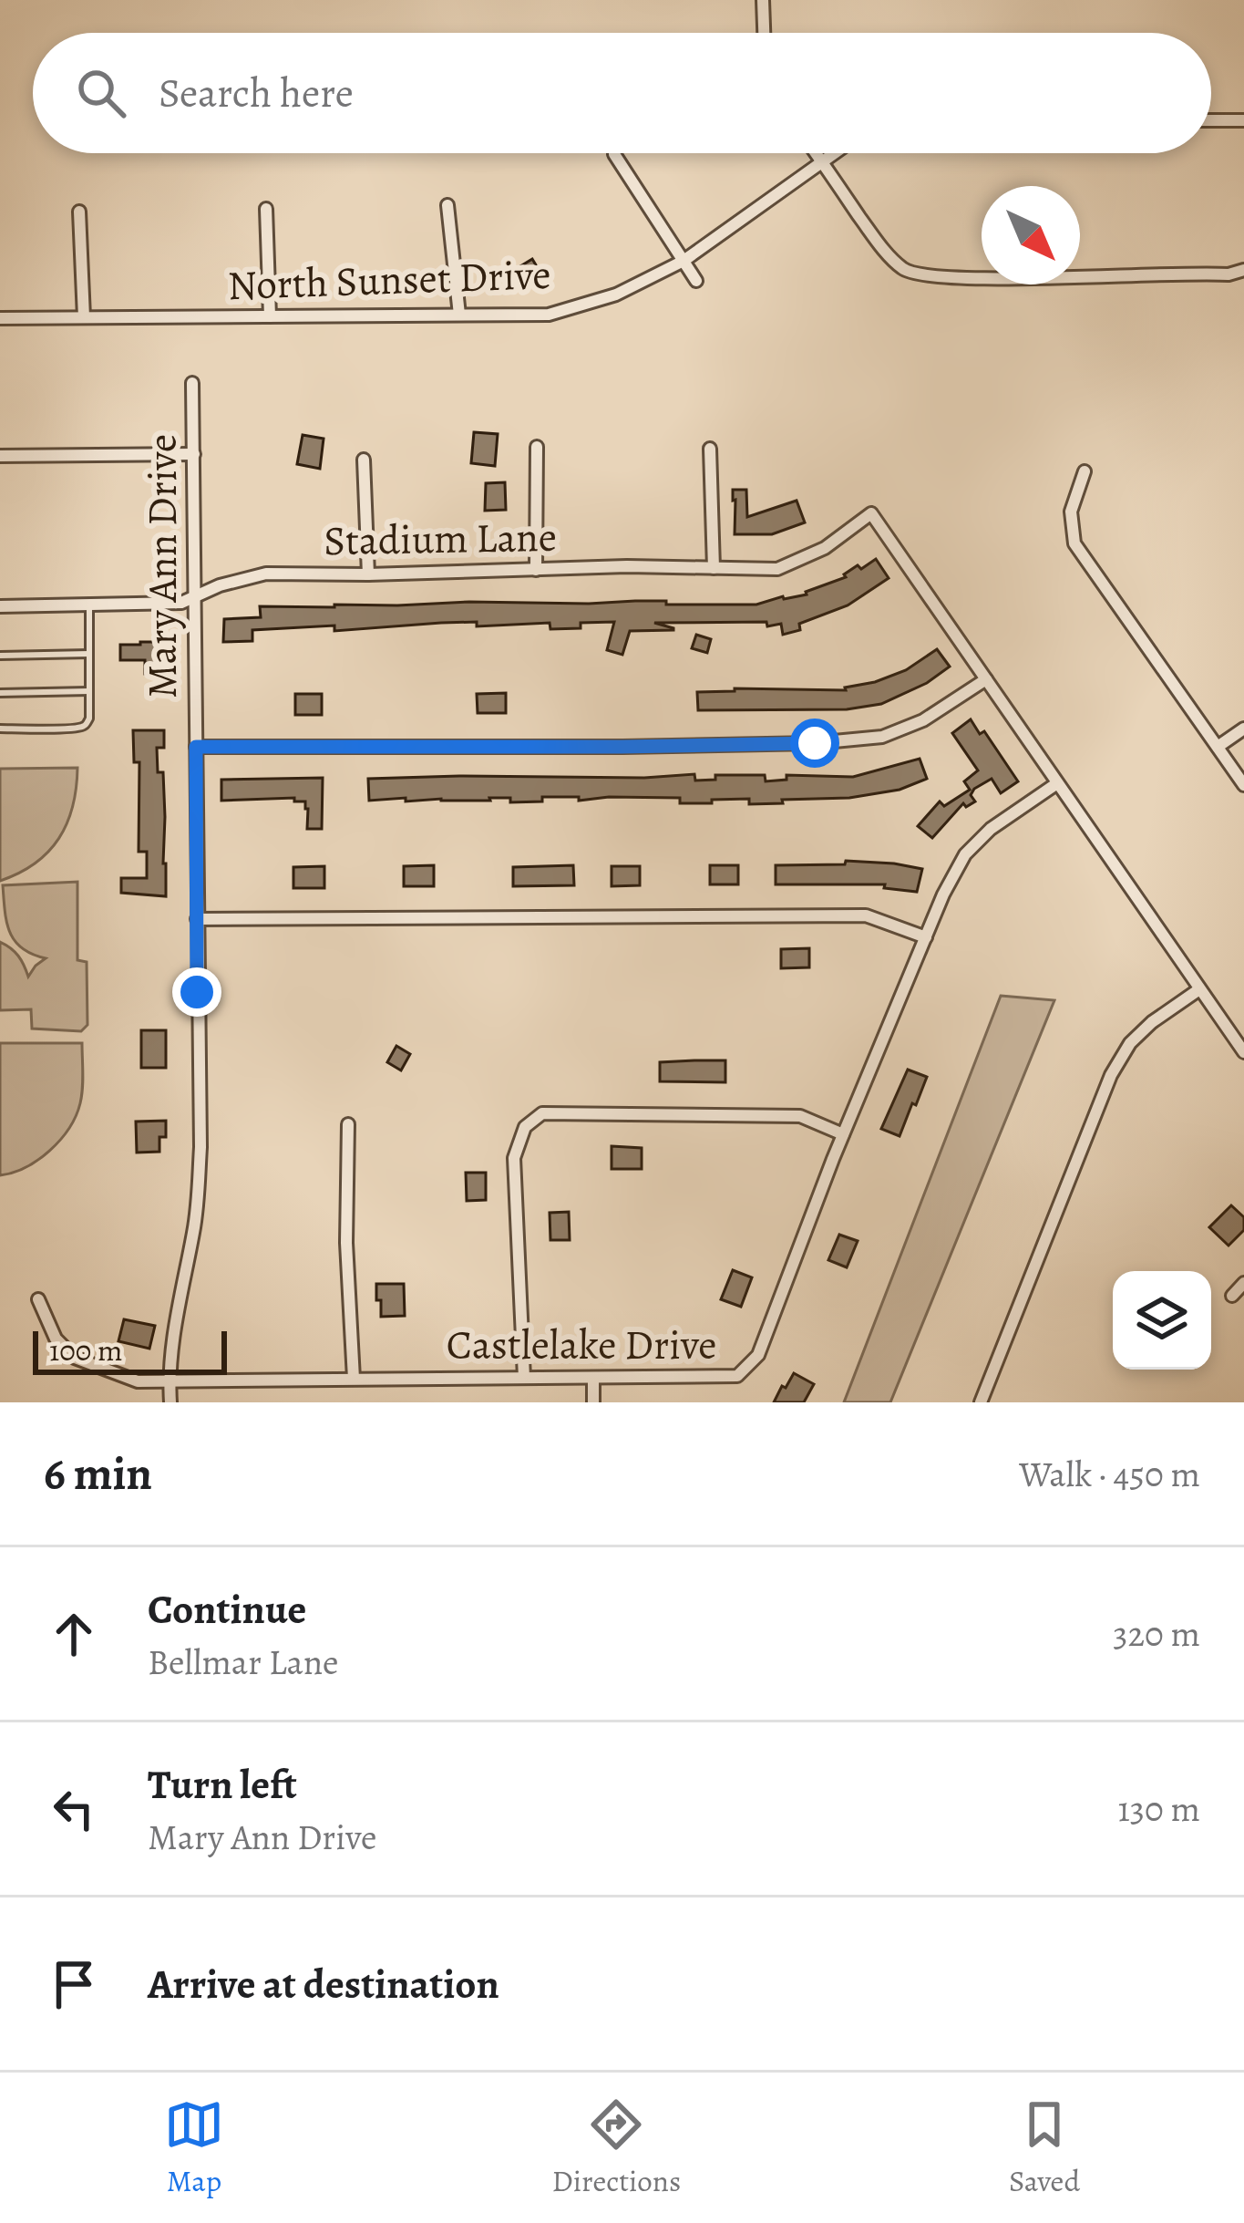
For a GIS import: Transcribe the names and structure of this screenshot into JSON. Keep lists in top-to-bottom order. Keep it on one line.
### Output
{"streets":{"street":["North Sunset Drive","Stadium Lane","Mary Ann Drive","Castlelake Drive"]},"crossings":[["Stadium Lane","Mary Ann Drive"],["Mary Ann Drive","Castlelake Drive"]],"scale_bar":"100 m","north":"bottom right","page":{"search":"Search here","scale":"100 m","heading":["6 min","Walk · 450 m"],"list":[["Continue","Bellmar Lane","320 m"],["Turn left","Mary Ann Drive","130 m"],"Arrive at destination"],"nav":["Map","Directions","Saved"]}}
